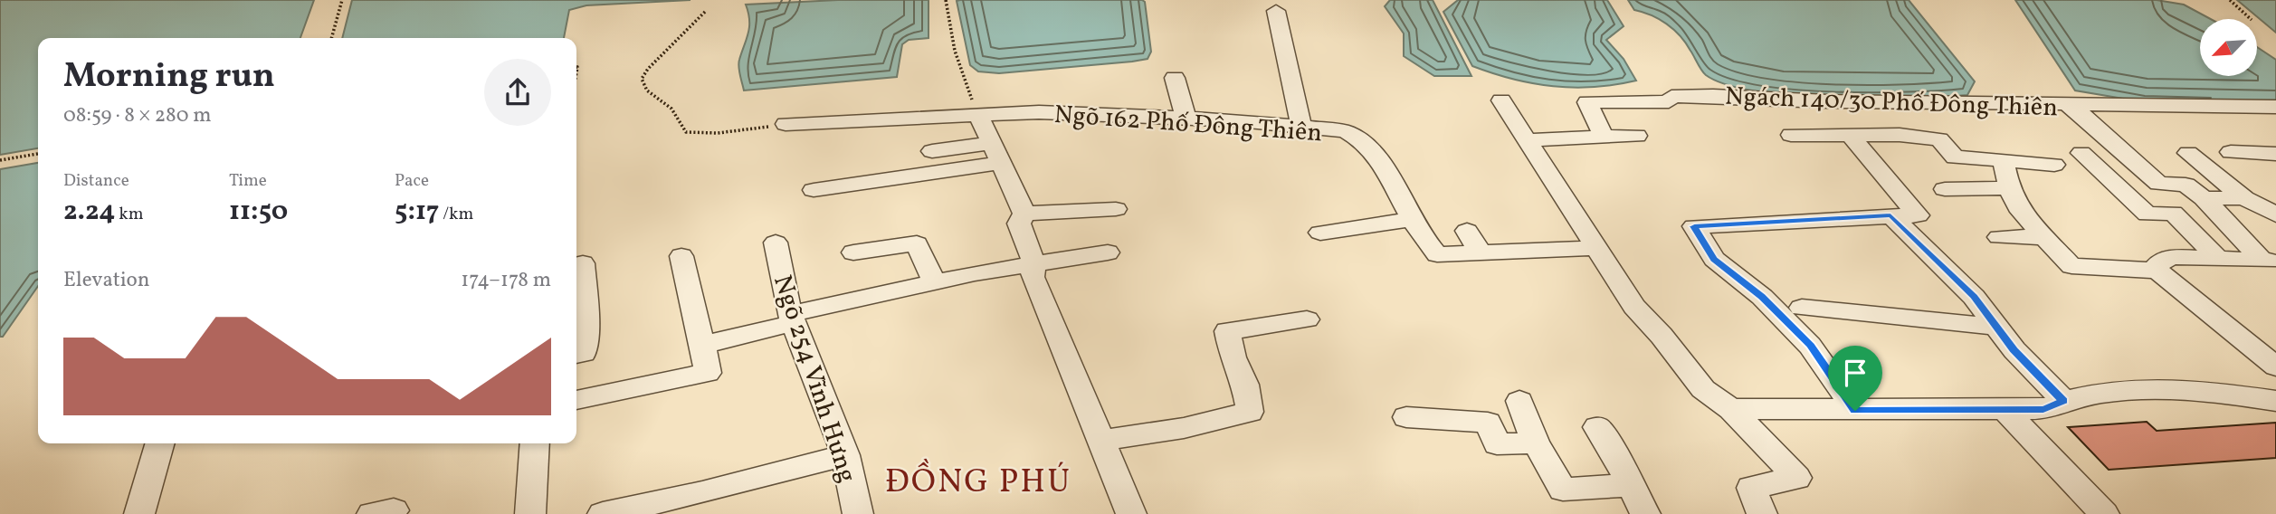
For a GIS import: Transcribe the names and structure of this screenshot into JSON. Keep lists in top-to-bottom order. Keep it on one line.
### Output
{"streets":{"street":["Ngách 140/30 Phố Đông Thiên","Ngõ 162 Phố Đông Thiên","Ngõ 254 Vĩnh Hưng"]},"districts":["ĐỒNG PHÚ"],"north":"bottom left","page":{"heading":["Morning run","08:59 · 8 × 280 m"],"stats":[["Distance","2.24 km"],["Time","11:50"],["Pace","5:17 /km"]],"chart":["Elevation","174–178 m"]}}
